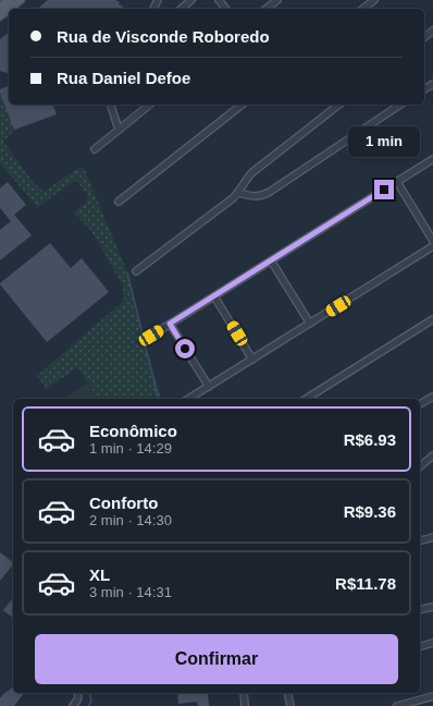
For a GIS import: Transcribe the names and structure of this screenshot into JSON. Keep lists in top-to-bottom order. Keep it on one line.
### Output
{"page":{"banner":["Rua de Visconde Roboredo","Rua Daniel Defoe"],"bubble":"1 min","list":[{"name":"Econômico","note":"1 min · 14:29","value":"R$6.93"},{"name":"Conforto","note":"2 min · 14:30","value":"R$9.36"},{"name":"XL","note":"3 min · 14:31","value":"R$11.78"}],"buttons":"Confirmar"}}
